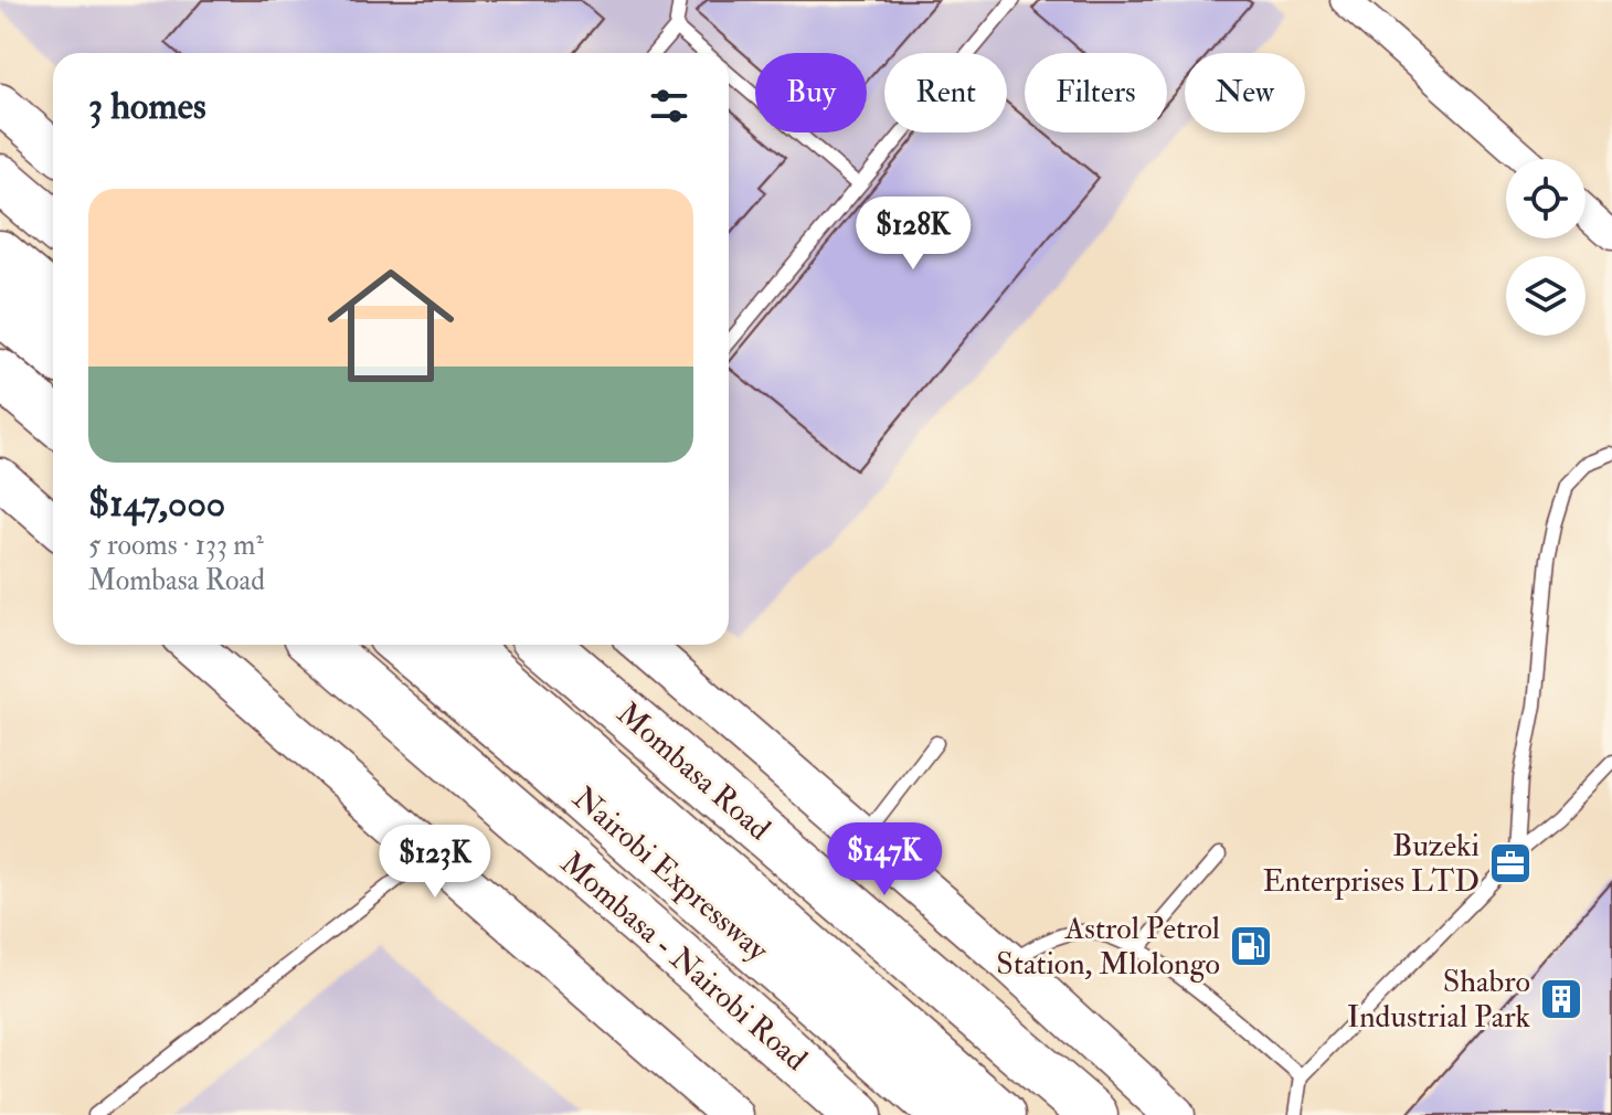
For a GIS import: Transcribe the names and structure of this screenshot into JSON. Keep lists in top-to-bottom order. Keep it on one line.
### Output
{"streets":{"highway":["Mombasa Road","Nairobi Expressway","Mombasa - Nairobi Road"]},"places":{"office":["Buzeki Enterprises LTD"],"fuel station":["Astrol Petrol Station, Mlolongo"],"building":["Shabro Industrial Park"]},"page":{"chip":["Buy","Rent","Filters","New"],"heading":"3 homes","list":[{"name":"$147,000","note":"5 rooms · 133 m² · Mombasa Road"}],"price":["$128K","$147K","$123K"]}}
